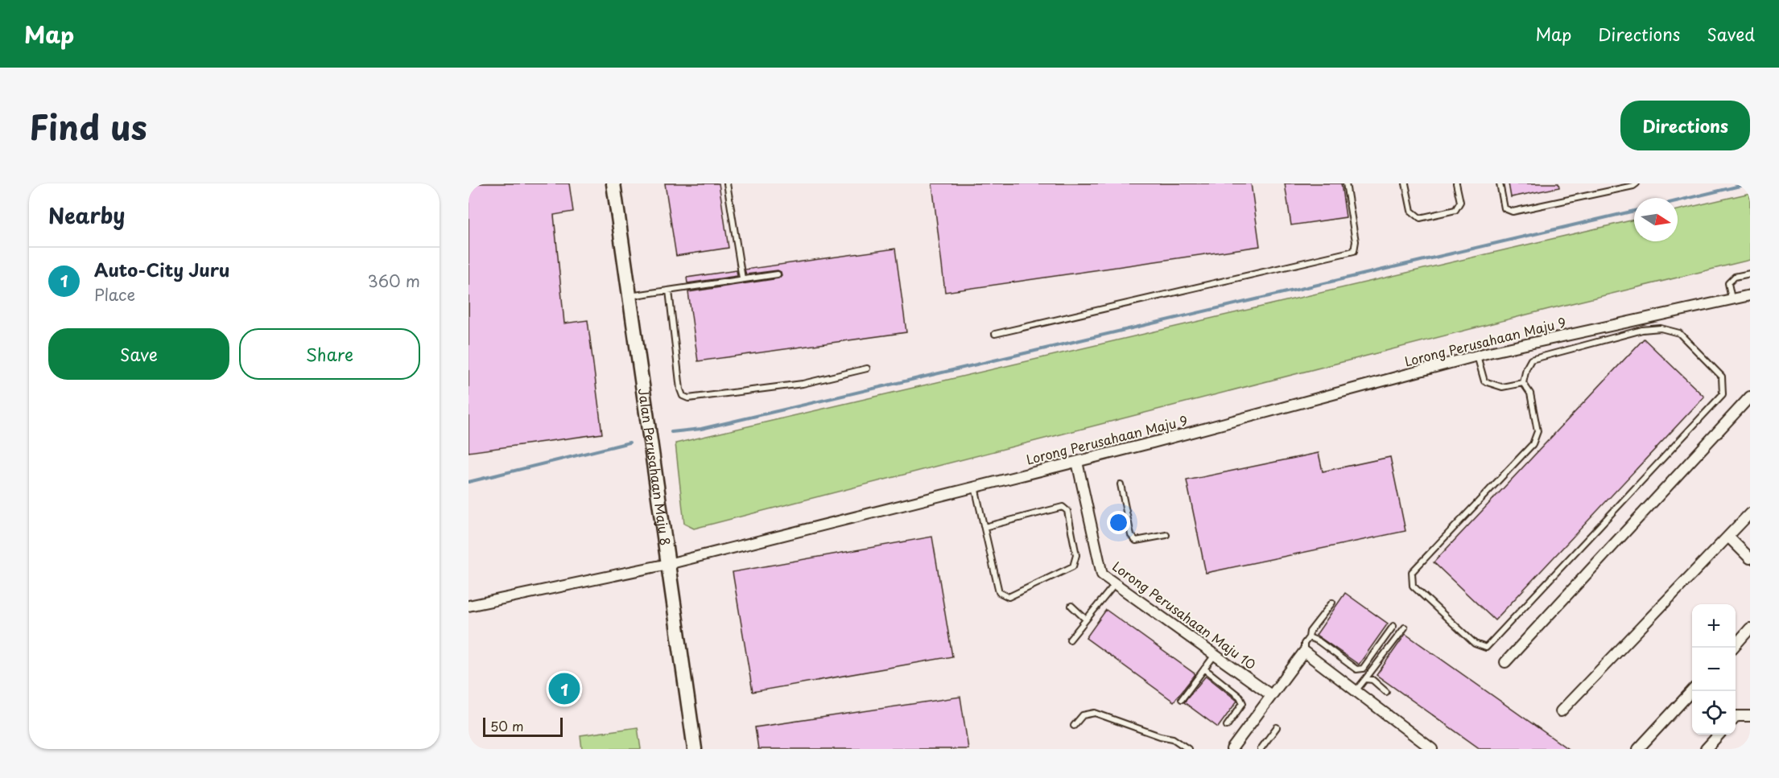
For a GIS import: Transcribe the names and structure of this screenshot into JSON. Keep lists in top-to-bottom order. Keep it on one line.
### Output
{"streets":{"street":["Lorong Perusahaan Maju 9","Jalan Perusahaan Maju 8","Lorong Perusahaan Maju 10"]},"crossings":[["Lorong Perusahaan Maju 9","Jalan Perusahaan Maju 8"],["Lorong Perusahaan Maju 9","Lorong Perusahaan Maju 10"]],"scale_bar":"50 m","north":"right","page":{"header":"Map","nav":["Map","Directions","Saved"],"title":"Find us","buttons":["Directions",["Save","Share"]],"heading":"Nearby","list":[{"mark":"1","name":"Auto-City Juru","note":"Place","value":"360 m"}],"map_buttons":["+","−"],"pins":"1","scale":"50 m"}}
